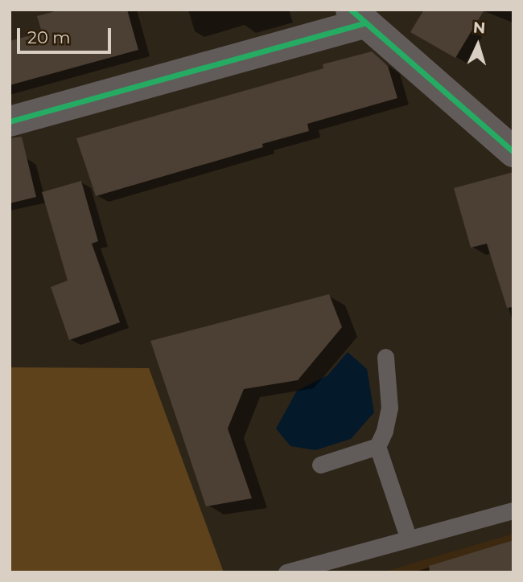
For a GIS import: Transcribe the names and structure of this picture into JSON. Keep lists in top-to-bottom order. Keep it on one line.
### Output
{"scale_bar":"20 m","north":"top"}
